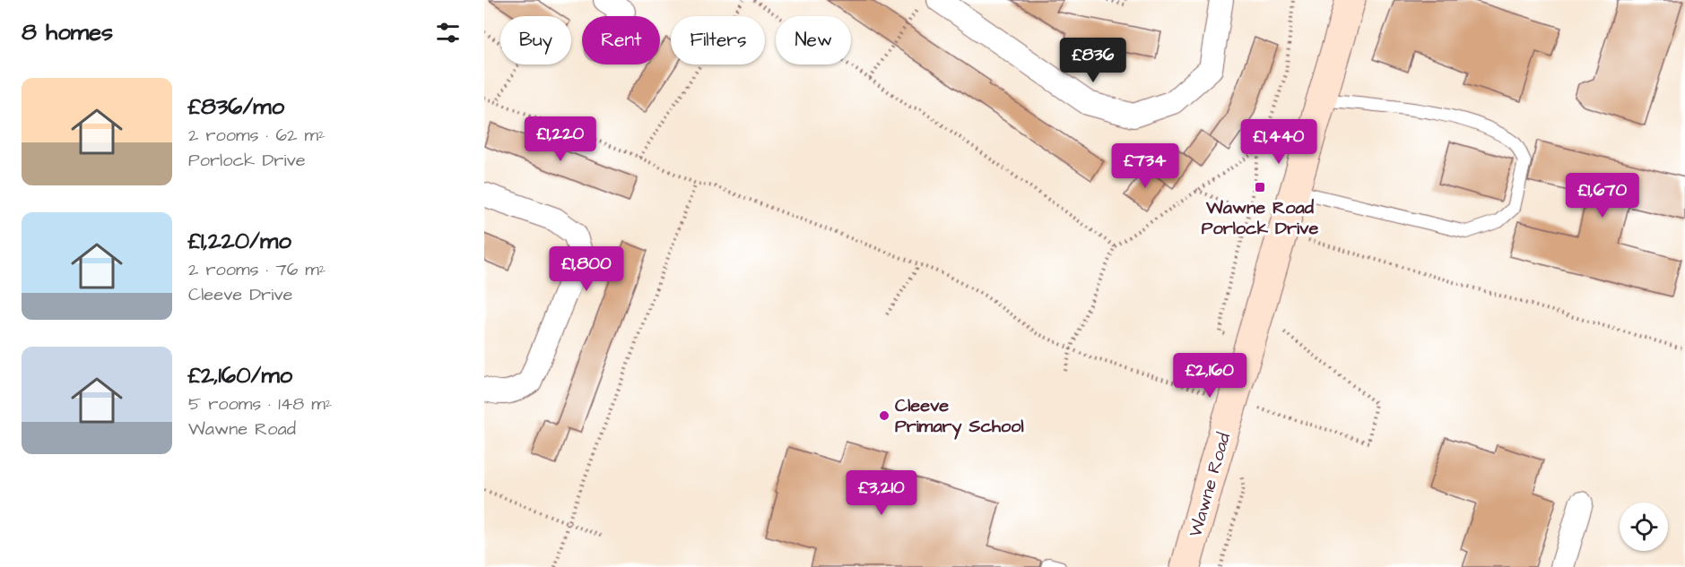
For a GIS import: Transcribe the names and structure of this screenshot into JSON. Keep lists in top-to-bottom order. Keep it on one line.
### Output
{"streets":{"street":["Wawne Road"]},"places":{"transit":["Wawne Road Porlock Drive"],"other":["Cleeve Primary School"]},"page":{"heading":"8 homes","chip":["Buy","Rent","Filters","New"],"price":["£836","£1,220","£1,440","£734","£1,670","£1,800","£2,160","£3,210"],"list":[{"name":"£836/mo","note":"2 rooms · 62 m² · Porlock Drive"},{"name":"£1,220/mo","note":"2 rooms · 76 m² · Cleeve Drive"},{"name":"£2,160/mo","note":"5 rooms · 148 m² · Wawne Road"}]}}
